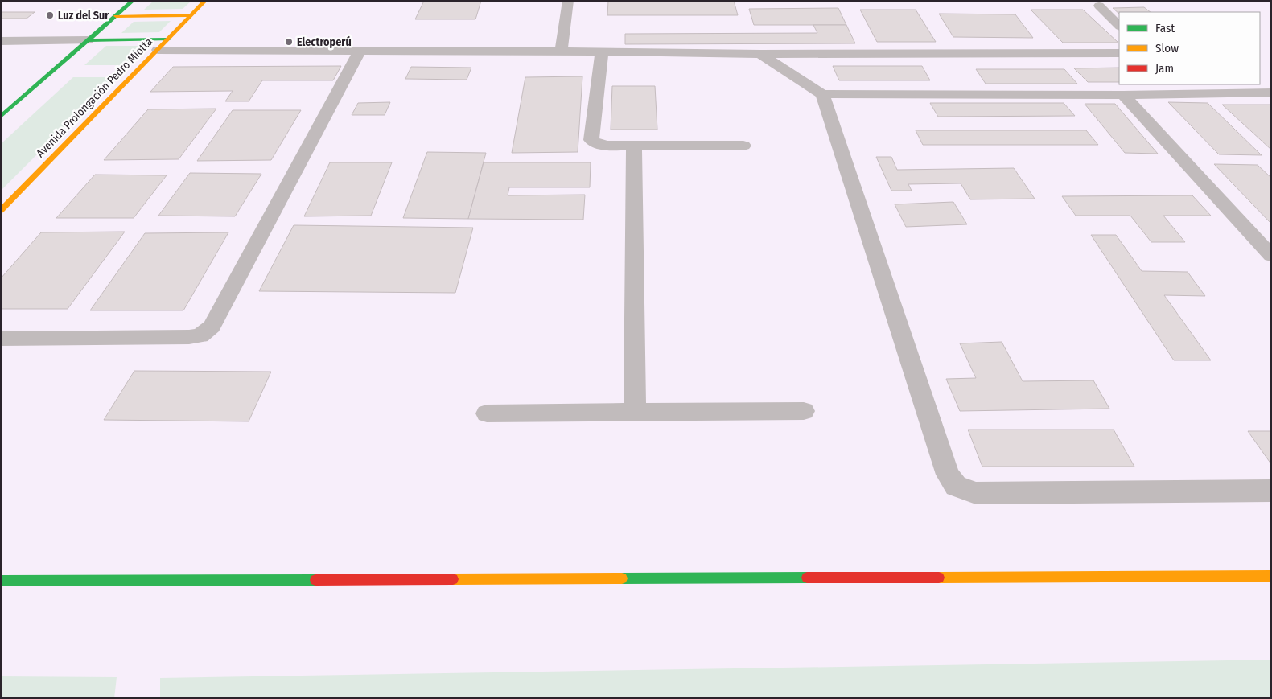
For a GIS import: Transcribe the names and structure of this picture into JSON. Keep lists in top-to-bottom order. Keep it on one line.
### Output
{"streets":{"main road":["Avenida Prolongación Pedro Miotta"]},"places":["Luz del Sur","Electroperú"],"legend":["Fast","Slow","Jam"]}
